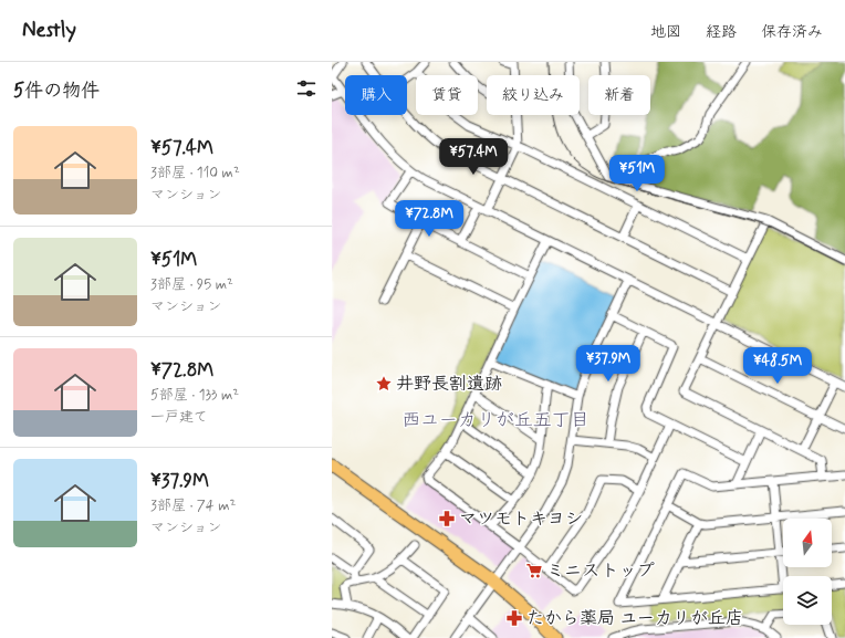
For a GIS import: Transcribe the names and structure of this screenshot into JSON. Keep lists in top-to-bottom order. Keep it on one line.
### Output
{"districts":["西ユーカリが丘五丁目"],"places":{"place":["井野長割遺跡"],"pharmacy":["マツモトキヨシ","たから薬局 ユーカリが丘店"],"supermarket":["ミニストップ"]},"north":"top","page":{"header":"Nestly","nav":["地図","経路","保存済み"],"heading":"5件の物件","chip":["購入","賃貸","絞り込み","新着"],"list":[{"name":"¥57.4M","note":"3部屋 · 110 m² · マンション"},{"name":"¥51M","note":"3部屋 · 95 m² · マンション"},{"name":"¥72.8M","note":"5部屋 · 133 m² · 一戸建て"},{"name":"¥37.9M","note":"3部屋 · 74 m² · マンション"}],"price":["¥57.4M","¥51M","¥72.8M","¥37.9M","¥48.5M"]}}
